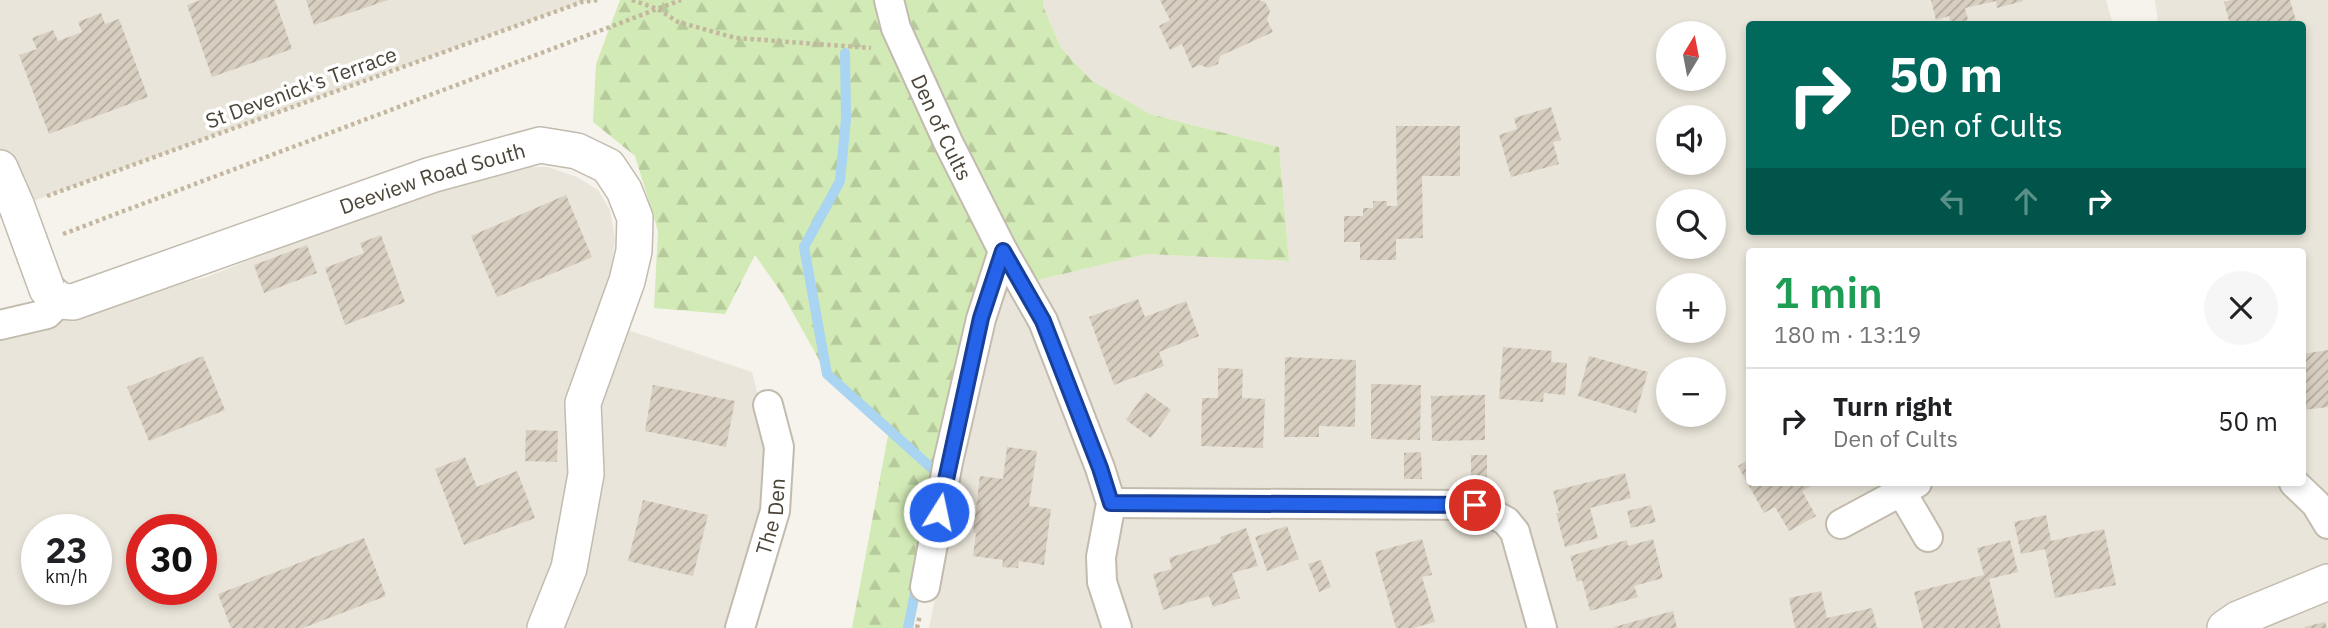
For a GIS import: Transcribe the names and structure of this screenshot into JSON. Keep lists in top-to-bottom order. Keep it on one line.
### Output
{"streets":{"street":["Den of Cults","Deeview Road South","The Den"],"path":["St Devenick's Terrace"]},"north":"top","page":{"map_buttons":["+","−"],"turn":["50 m","Den of Cults"],"heading":["1 min","180 m · 13:19"],"list":[{"name":"Turn right","note":"Den of Cults","value":"50 m"}],"speed":"23 km/h","limit":"30"}}
